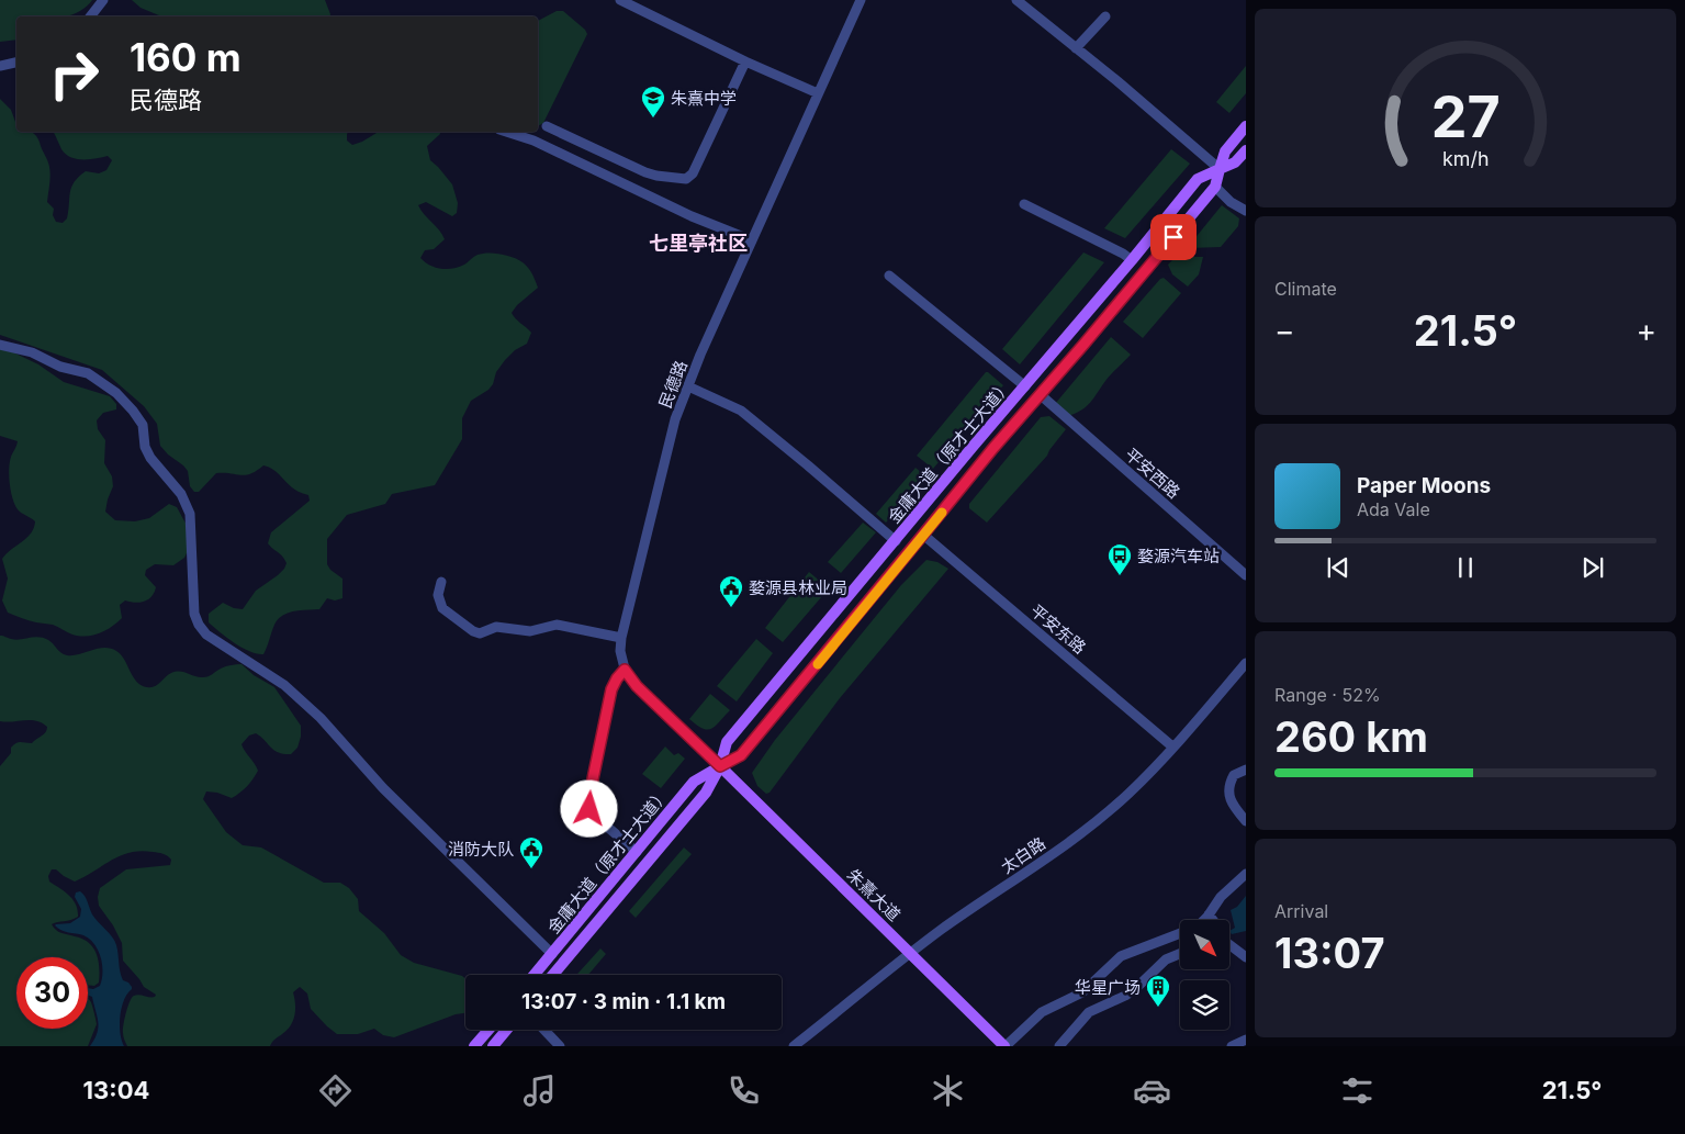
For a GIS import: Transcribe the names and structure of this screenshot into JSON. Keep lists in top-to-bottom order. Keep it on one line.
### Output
{"streets":{"main road":["金庸大道（原才士大道）","朱熹大道"],"street":["民德路","平安西路","平安东路","太白路"]},"crossings":[["金庸大道（原才士大道）","平安西路"],["金庸大道（原才士大道）","平安东路"],["金庸大道（原才士大道）","朱熹大道"],["平安东路","太白路"],["太白路","朱熹大道"]],"districts":["七里亭社区"],"places":{"school or university":["朱熹中学"],"bus stop":["婺源汽车站"],"public building":["婺源县林业局","消防大队"],"building":["华星广场"]},"north":"bottom right","page":{"turn":["160 m","民德路"],"tile":["Climate",["Range · 52%","260 km"],["Arrival","13:07"]],"heat":["−","21.5°","+"],"song":["Paper Moons","Ada Vale"],"limit":"30","trip":"13:07 · 3 min · 1.1 km","tabs":["13:04","21.5°"],"gauge":["27","km/h"]}}
